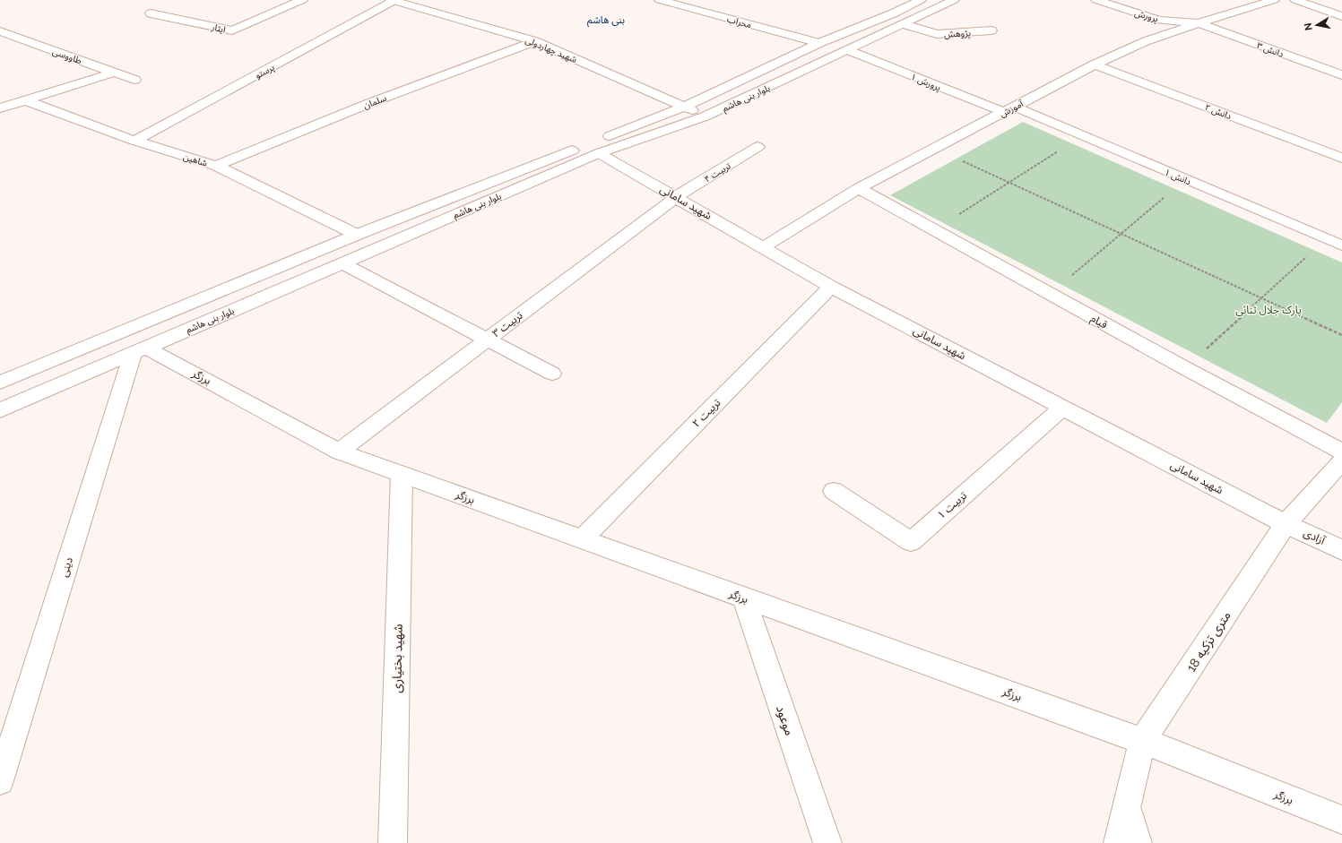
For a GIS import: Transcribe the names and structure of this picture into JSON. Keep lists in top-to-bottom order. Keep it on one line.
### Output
{"streets":{"street":["پرورش","محراب","ایثار","پژوهش","شهید چهاردولی","دانش ۳","طاووسی","پرستو","پرورش ۱","بلوار بنی هاشم","سلمان","آموزش","دانش ۲","شاهین","تربیت ۴","دانش ۱","شهید سامانی","قیام","تربیت ۳","برزگر","تربیت ۲","تربیت ۱","آزادی","دینی","18 متری تزکیه","شهید بختیاری","موعود"]},"crossings":[["پرورش","دانش ۳"],["پرورش","آموزش"],["محراب","بلوار بنی هاشم"],["پژوهش","بلوار بنی هاشم"],["شهید چهاردولی","پرستو"],["شهید چهاردولی","بلوار بنی هاشم"],["شهید چهاردولی","سلمان"],["دانش ۳","آموزش"],["پرستو","شاهین"],["پرورش ۱","بلوار بنی هاشم"],["پرورش ۱","آموزش"],["پرورش ۱","دانش ۱"],["بلوار بنی هاشم","شاهین"],["بلوار بنی هاشم","شهید سامانی"],["بلوار بنی هاشم","برزگر"],["بلوار بنی هاشم","دینی"],["سلمان","شاهین"],["آموزش","دانش ۲"],["آموزش","دانش ۱"],["آموزش","شهید سامانی"],["آموزش","قیام"],["تربیت ۴","شهید سامانی"],["تربیت ۴","تربیت ۳"],["شهید سامانی","تربیت ۳"],["شهید سامانی","تربیت ۲"],["شهید سامانی","تربیت ۱"],["شهید سامانی","آزادی"],["شهید سامانی","18 متری تزکیه"],["تربیت ۳","برزگر"],["برزگر","تربیت ۲"],["برزگر","دینی"],["برزگر","18 متری تزکیه"],["برزگر","شهید بختیاری"],["برزگر","موعود"],["آزادی","18 متری تزکیه"]],"districts":["بنی هاشم"],"parks":["پارک جلال ثنائی"],"north":"left"}
